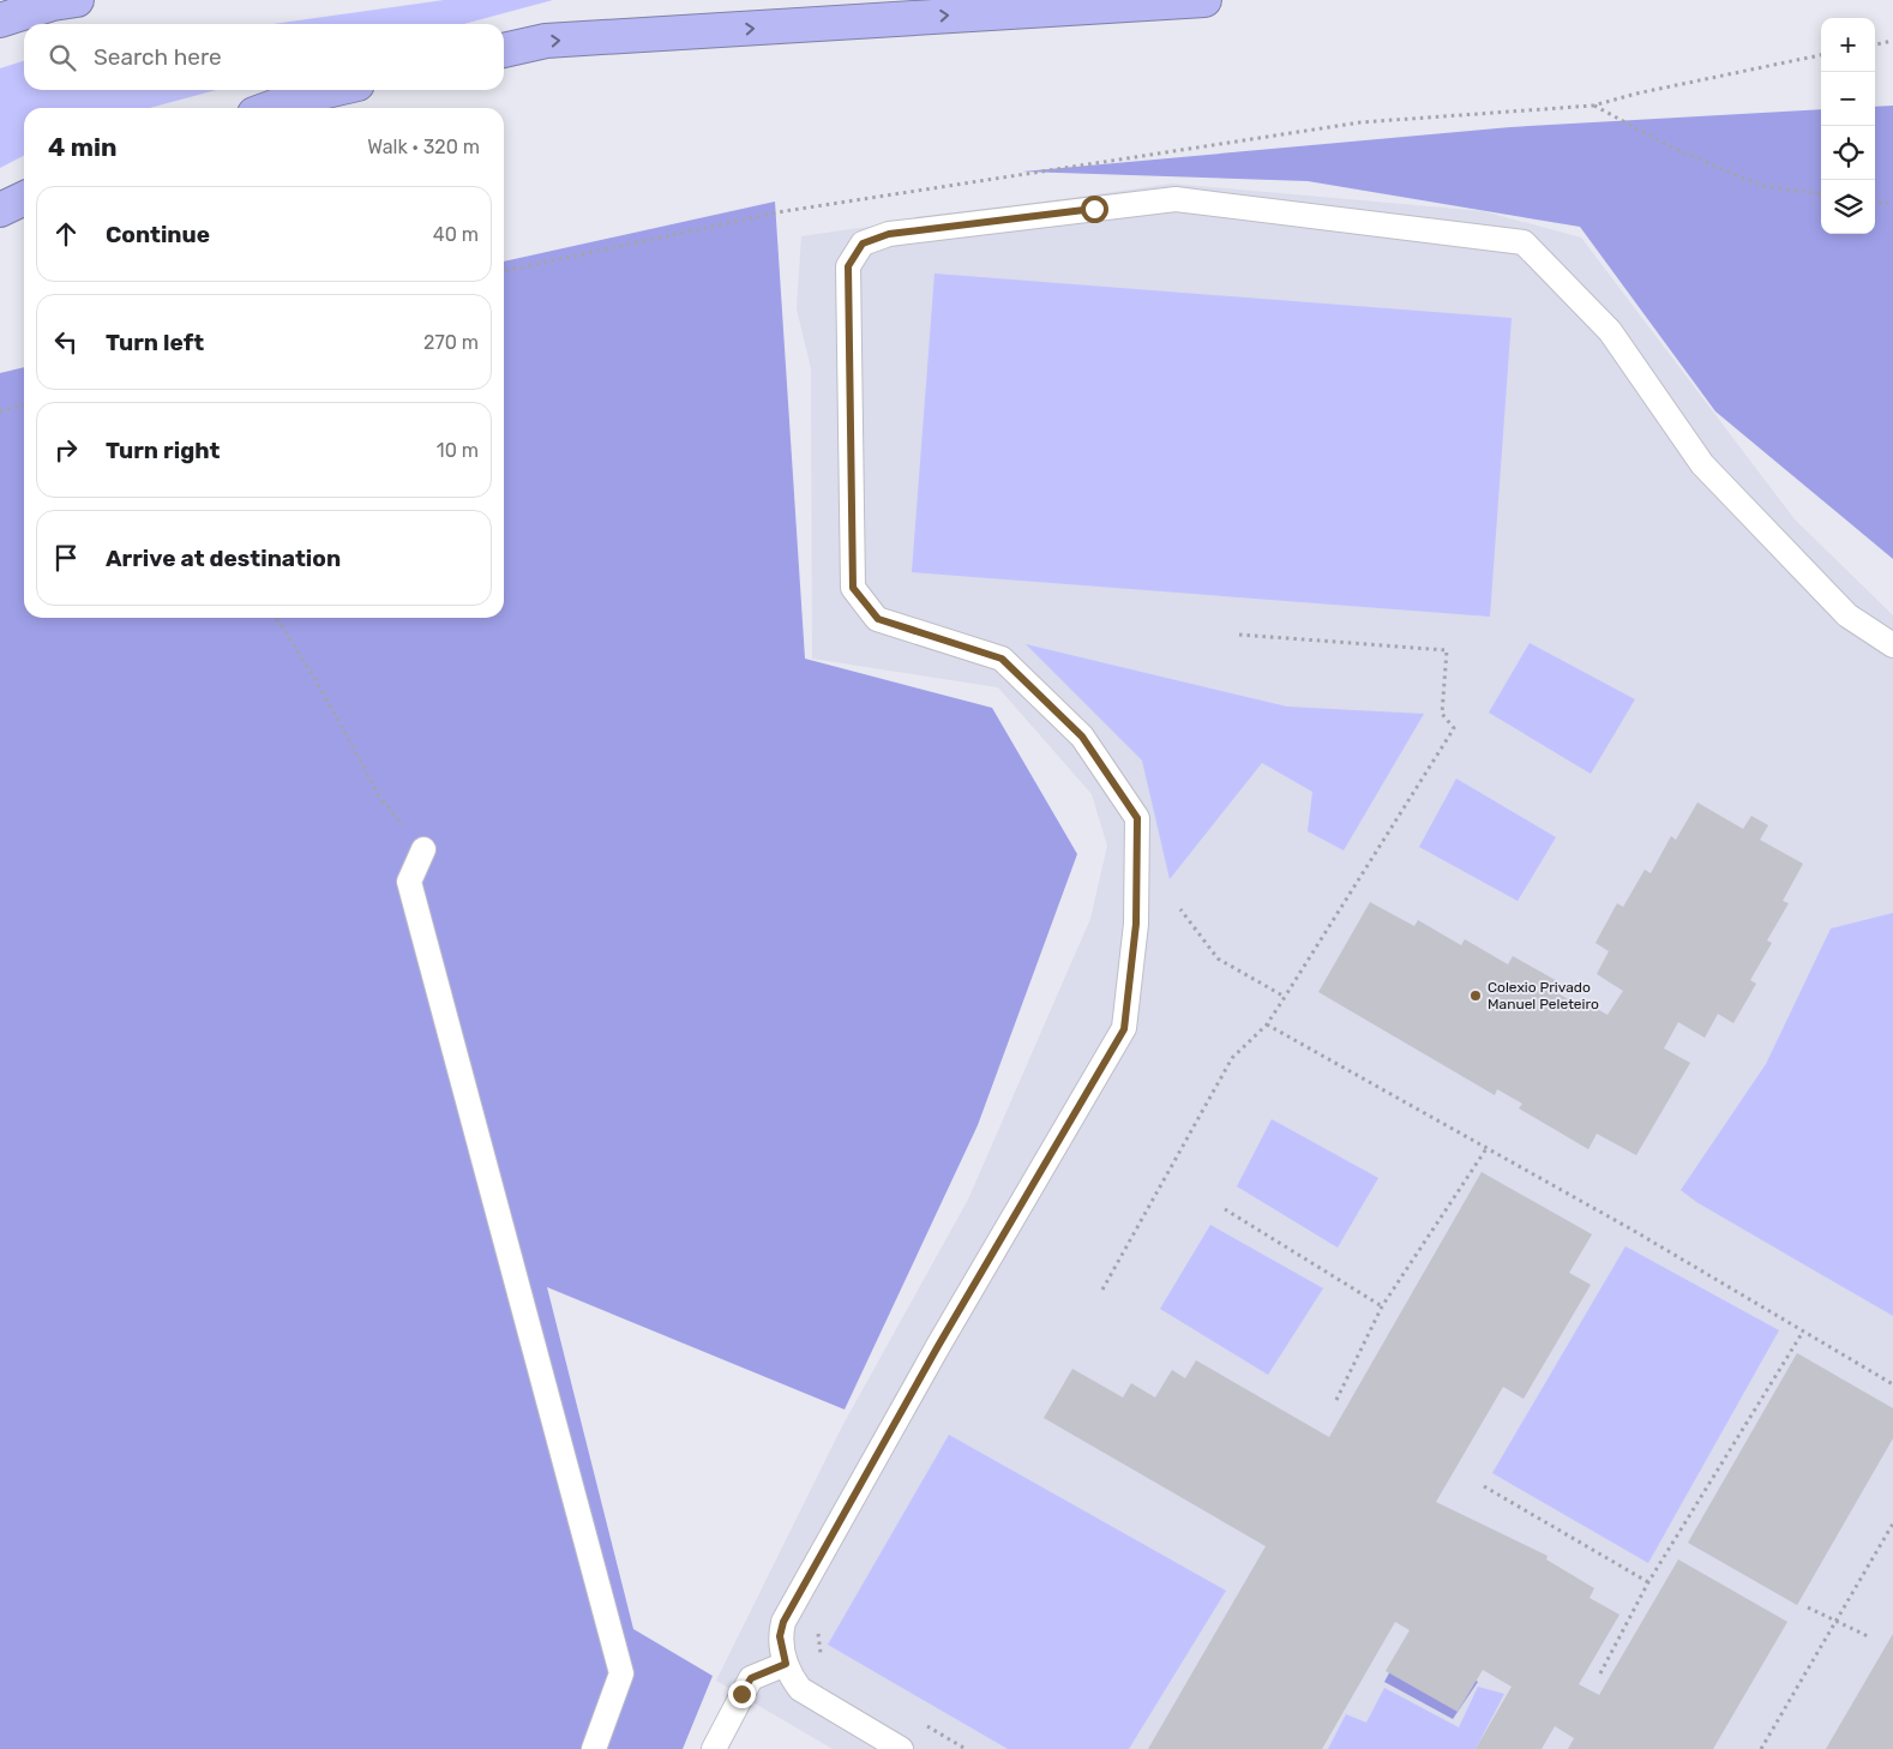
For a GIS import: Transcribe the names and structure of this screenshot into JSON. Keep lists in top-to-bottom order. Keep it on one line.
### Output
{"places":["Colexio Privado Manuel Peleteiro"],"page":{"map_buttons":["+","−"],"search":"Search here","heading":["4 min","Walk · 320 m"],"list":[["Continue","40 m"],["Turn left","270 m"],["Turn right","10 m"],"Arrive at destination"]}}
